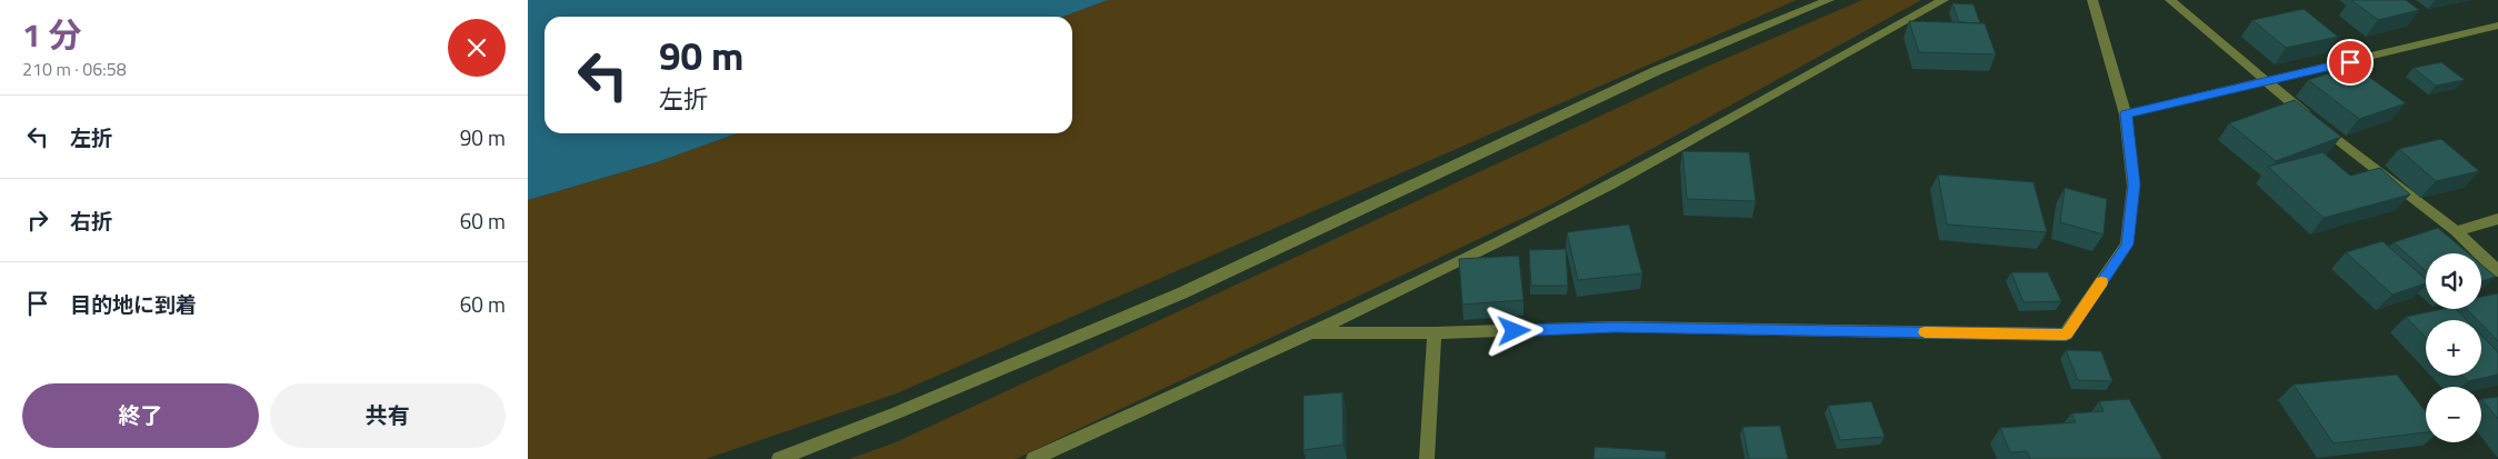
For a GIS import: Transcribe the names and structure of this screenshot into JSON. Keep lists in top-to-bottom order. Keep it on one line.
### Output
{"page":{"heading":["1 分","210 m · 06:58"],"turn":["90 m","左折"],"list":[{"name":"左折","value":"90 m"},{"name":"右折","value":"60 m"},{"name":"目的地に到着","value":"60 m"}],"map_buttons":["+","−"],"buttons":["終了","共有"]}}
